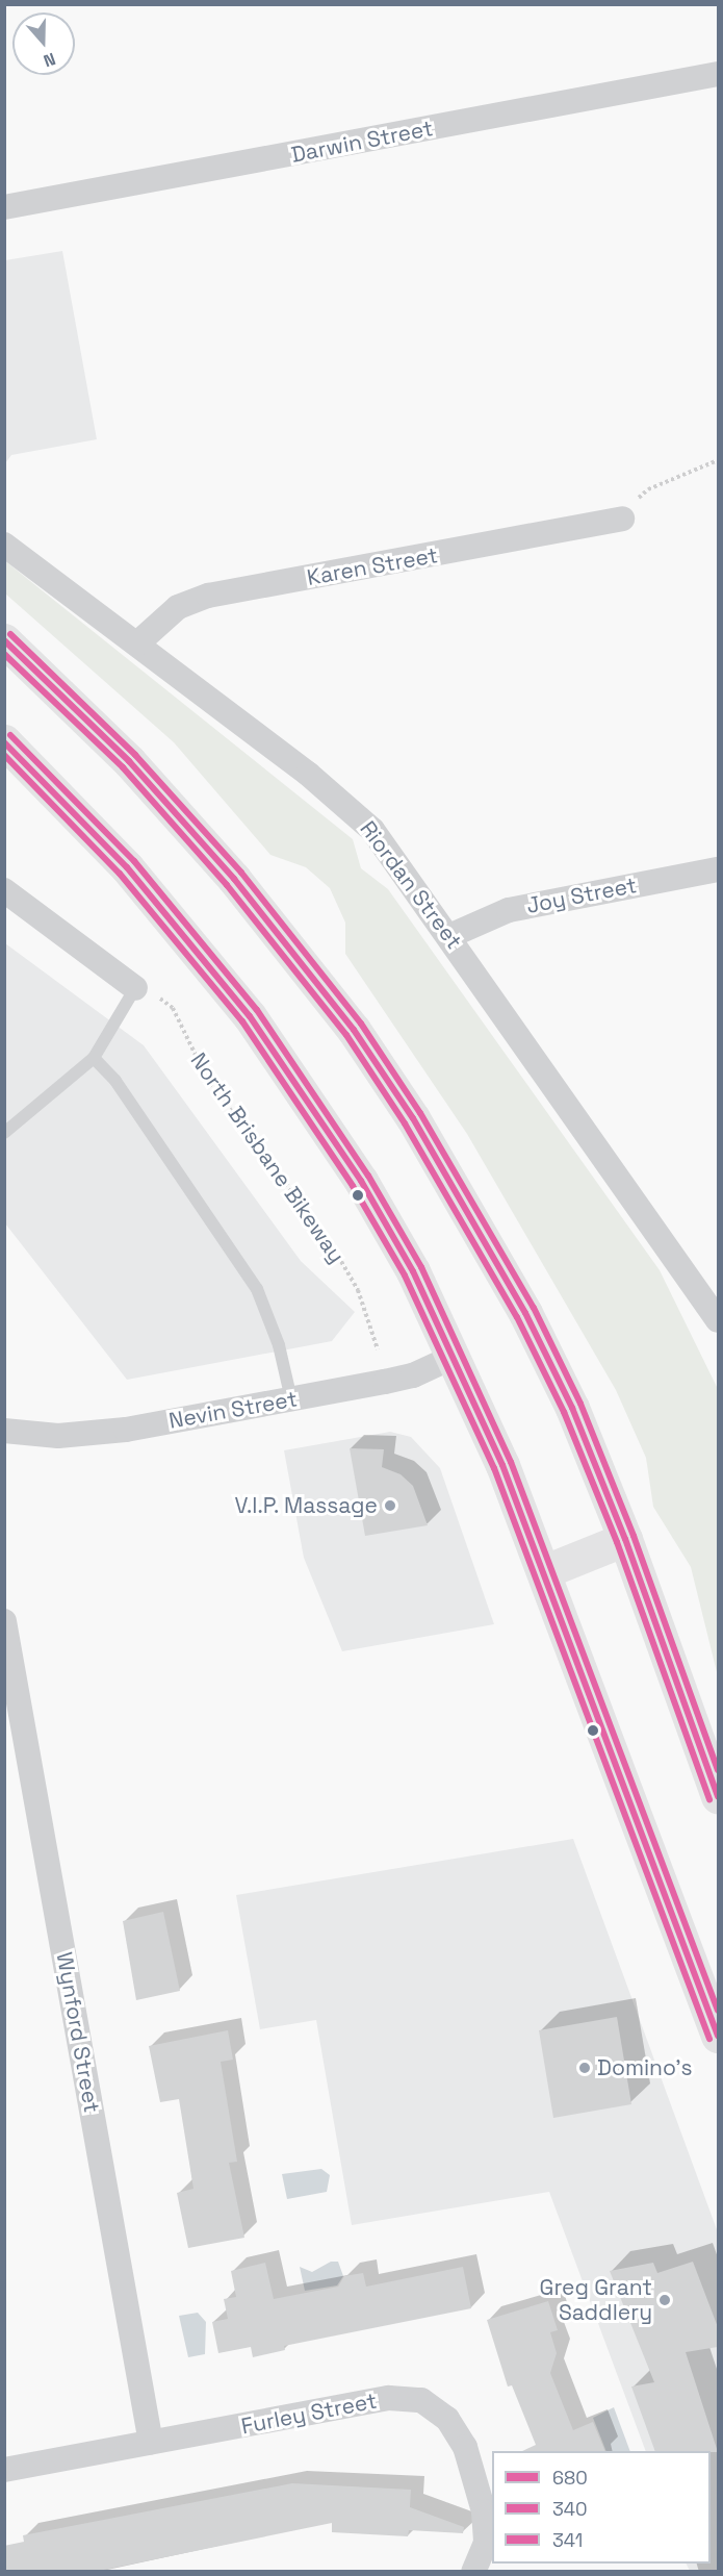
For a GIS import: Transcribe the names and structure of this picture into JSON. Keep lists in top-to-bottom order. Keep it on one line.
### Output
{"streets":{"street":["Darwin Street","Karen Street","Riordan Street","Joy Street","Nevin Street","Wynford Street","Furley Street"],"path":["North Brisbane Bikeway"]},"crossings":[["Karen Street","Riordan Street"],["Riordan Street","Joy Street"],["Wynford Street","Furley Street"]],"places":["V.I.P. Massage","Domino's","Greg Grant Saddlery"],"lines":["transit line 341","transit line 680","transit line 340"],"legend":["680","340","341"],"north":"bottom"}
